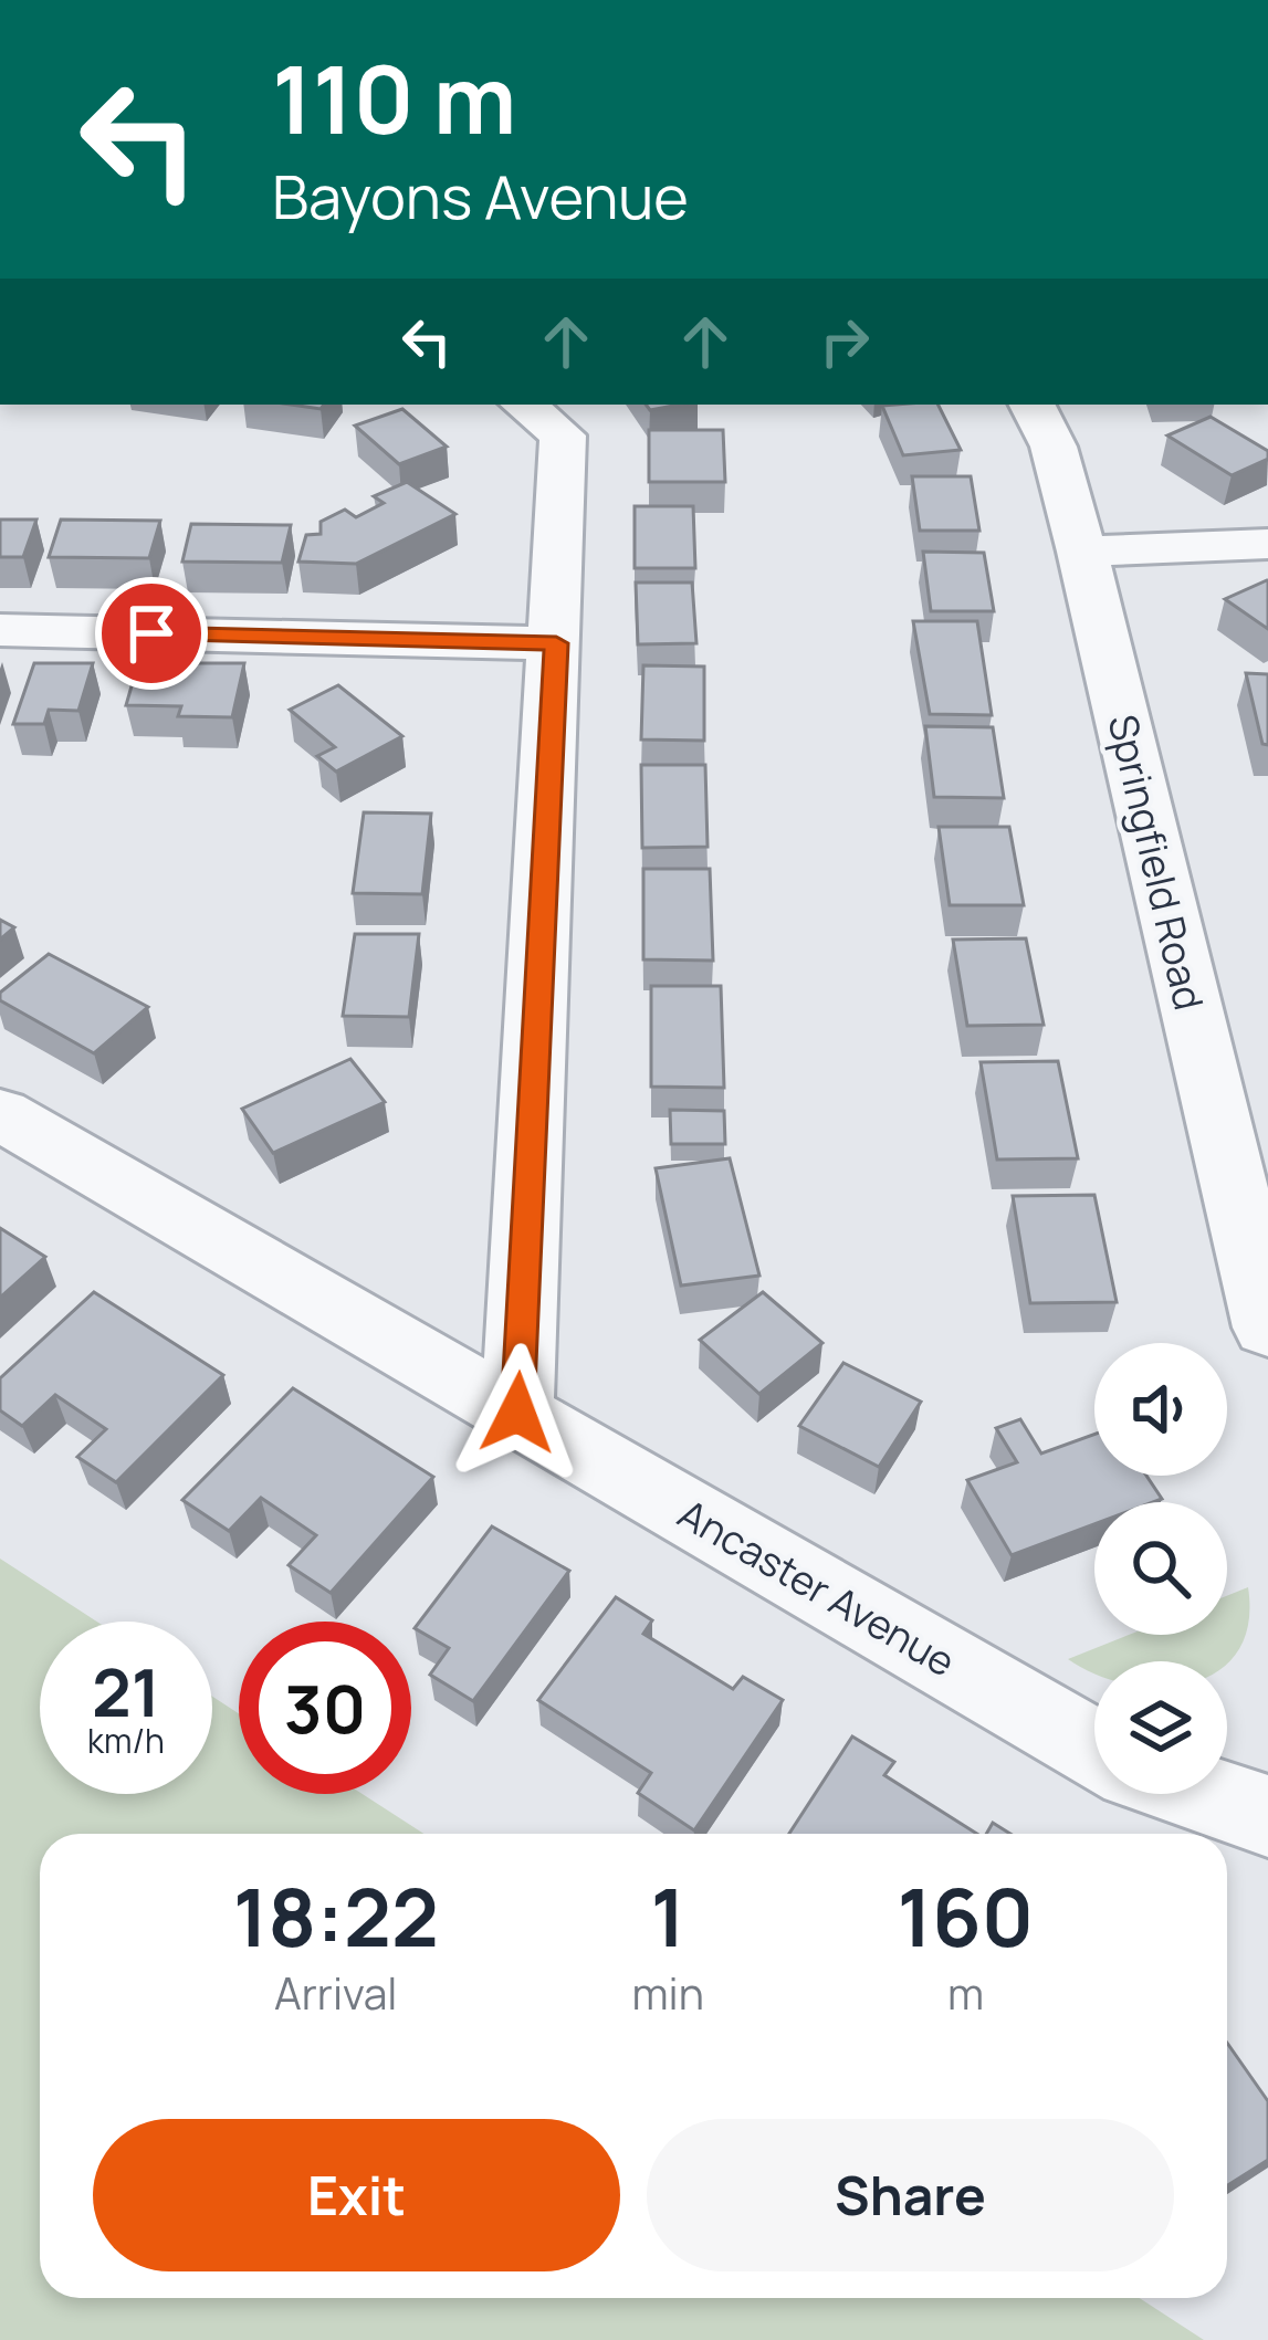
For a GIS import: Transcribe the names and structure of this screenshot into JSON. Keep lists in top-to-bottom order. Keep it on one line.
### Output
{"streets":{"street":["Springfield Road","Ancaster Avenue"]},"page":{"turn":["110 m","Bayons Avenue"],"speed":"21 km/h","limit":"30","eta":["18:22","Arrival","1","min","160","m"],"buttons":["Exit","Share"]}}
